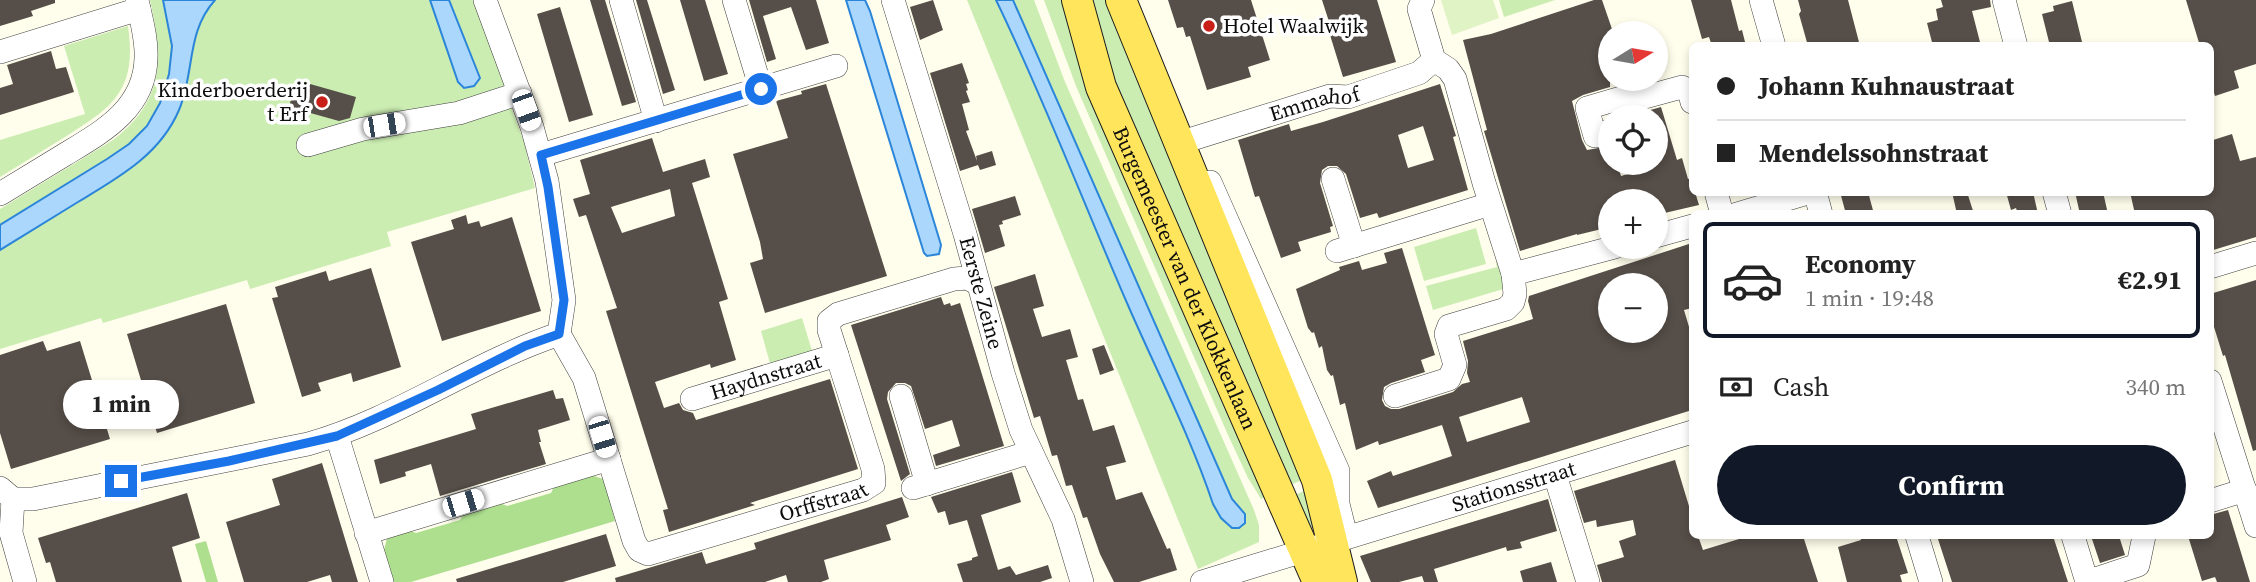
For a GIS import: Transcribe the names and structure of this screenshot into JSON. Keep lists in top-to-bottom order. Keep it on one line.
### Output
{"streets":{"main road":["Burgemeester van der Klokkenlaan"],"street":["Emmahof","Eerste Zeine","Haydnstraat","Stationsstraat","Orffstraat"]},"crossings":[["Burgemeester van der Klokkenlaan","Stationsstraat"],["Eerste Zeine","Haydnstraat"],["Haydnstraat","Orffstraat"]],"places":["Hotel Waalwijk","Kinderboerderij t Erf"],"north":"right","page":{"map_buttons":["+","−"],"banner":["Johann Kuhnaustraat","Mendelssohnstraat"],"list":[{"name":"Economy","note":"1 min · 19:48","value":"€2.91"}],"pay":["Cash","340 m"],"bubble":"1 min","buttons":"Confirm"}}
